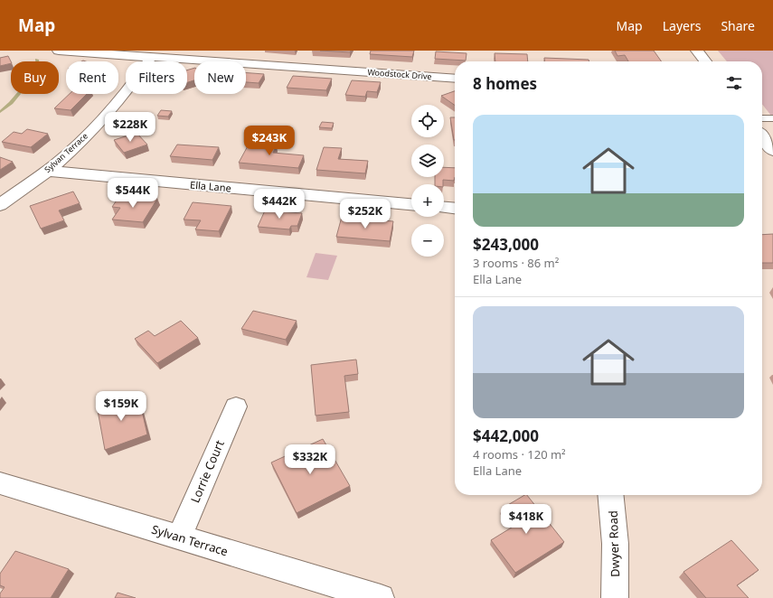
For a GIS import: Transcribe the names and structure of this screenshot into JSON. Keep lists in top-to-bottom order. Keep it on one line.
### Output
{"streets":{"street":["Woodstock Drive","Sylvan Terrace","Ella Lane","Lorrie Court","Dwyer Road"]},"crossings":[["Woodstock Drive","Sylvan Terrace"],["Sylvan Terrace","Ella Lane"],["Sylvan Terrace","Lorrie Court"]],"page":{"header":"Map","nav":["Map","Layers","Share"],"chip":["Buy","Rent","Filters","New"],"heading":"8 homes","map_buttons":["+","−"],"list":[{"name":"$243,000","note":"3 rooms · 86 m² · Ella Lane"},{"name":"$442,000","note":"4 rooms · 120 m² · Ella Lane"}],"price":["$228K","$243K","$544K","$442K","$252K","$159K","$332K","$418K"]}}
